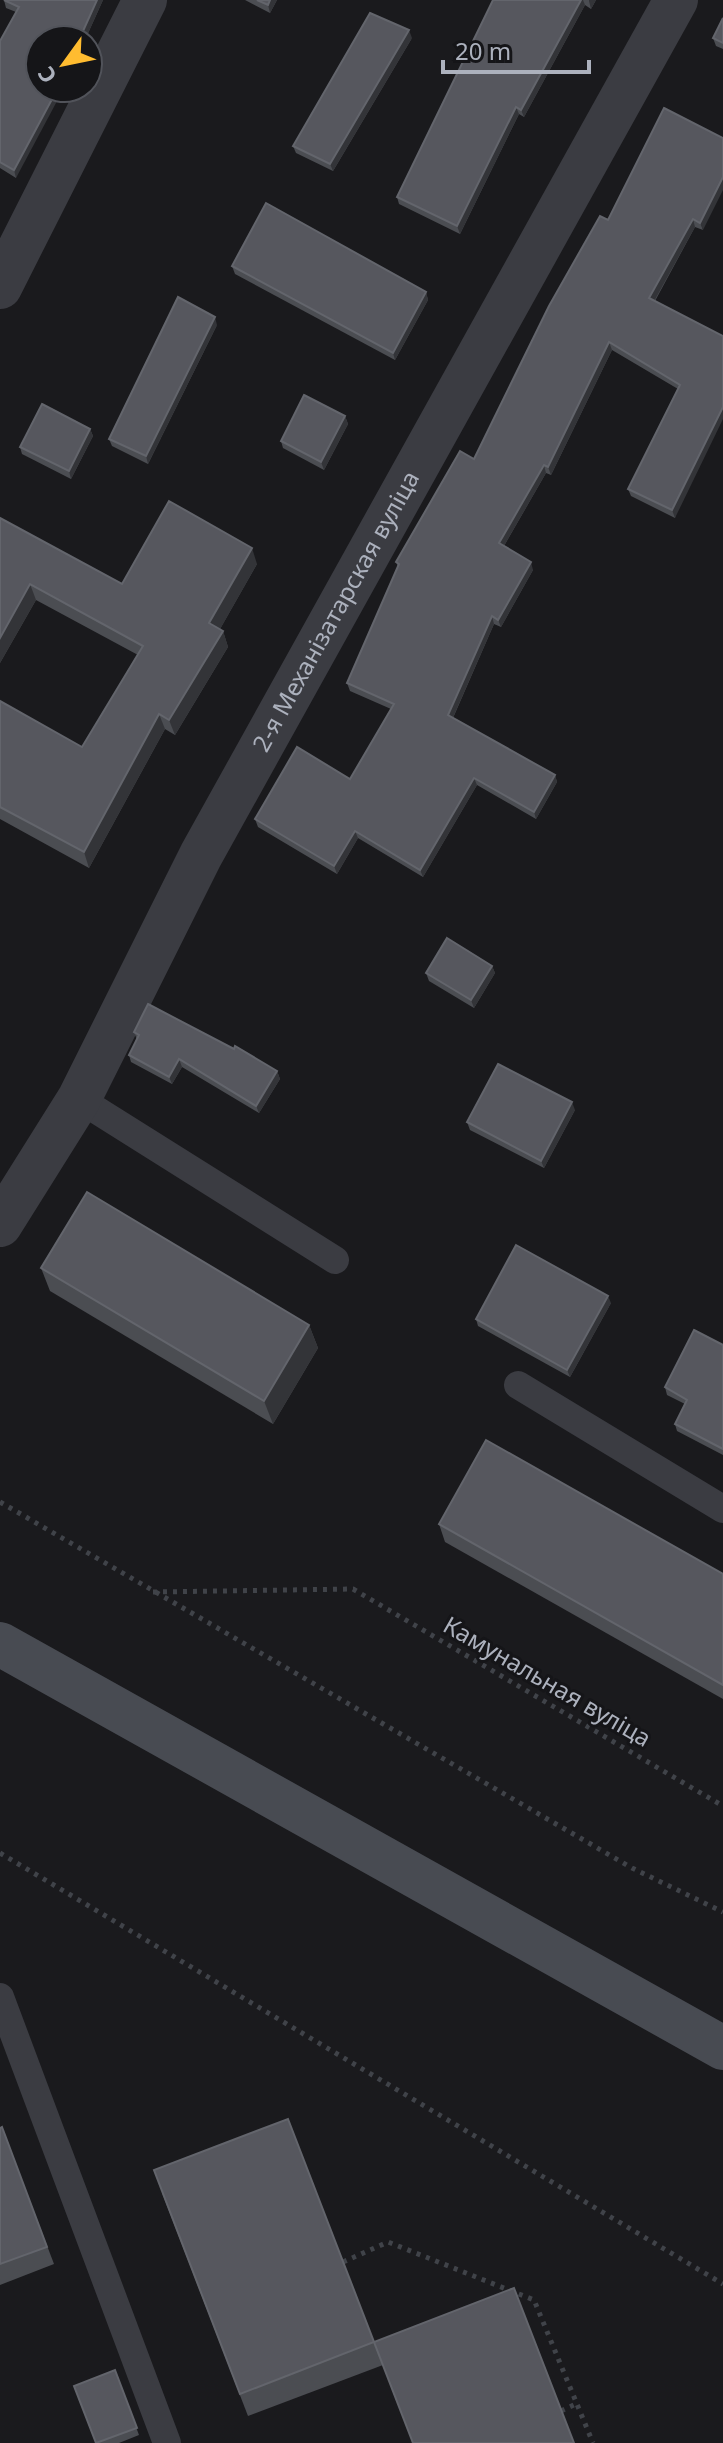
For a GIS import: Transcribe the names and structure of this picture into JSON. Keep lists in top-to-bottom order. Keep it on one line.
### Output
{"streets":{"street":["2-я Механізатарская вуліца"],"path":["Камунальная вуліца"]},"scale_bar":"20 m","north":"bottom left"}
